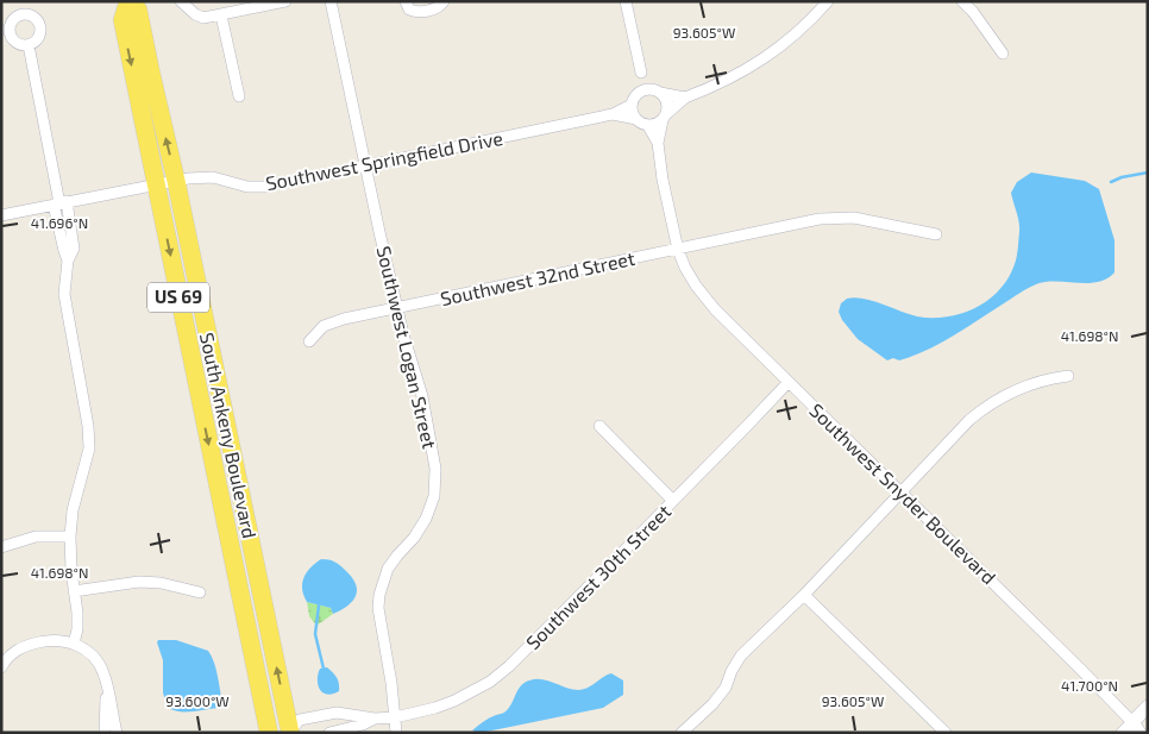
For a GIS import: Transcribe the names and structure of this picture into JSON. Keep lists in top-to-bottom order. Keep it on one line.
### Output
{"streets":{"main road":["US 69","South Ankeny Boulevard"],"street":["Southwest Springfield Drive","Southwest 32nd Street","Southwest Logan Street","Southwest Snyder Boulevard","Southwest 30th Street"]},"crossings":[["Southwest Springfield Drive","Southwest Logan Street"],["Southwest Springfield Drive","South Ankeny Boulevard"],["Southwest 32nd Street","Southwest Logan Street"],["Southwest 32nd Street","Southwest Snyder Boulevard"],["Southwest Logan Street","Southwest 30th Street"],["South Ankeny Boulevard","Southwest 30th Street"],["Southwest Snyder Boulevard","Southwest 30th Street"]],"coordinates":["93.605°W","41.696°N","41.698°N","41.700°N","93.600°W"]}
